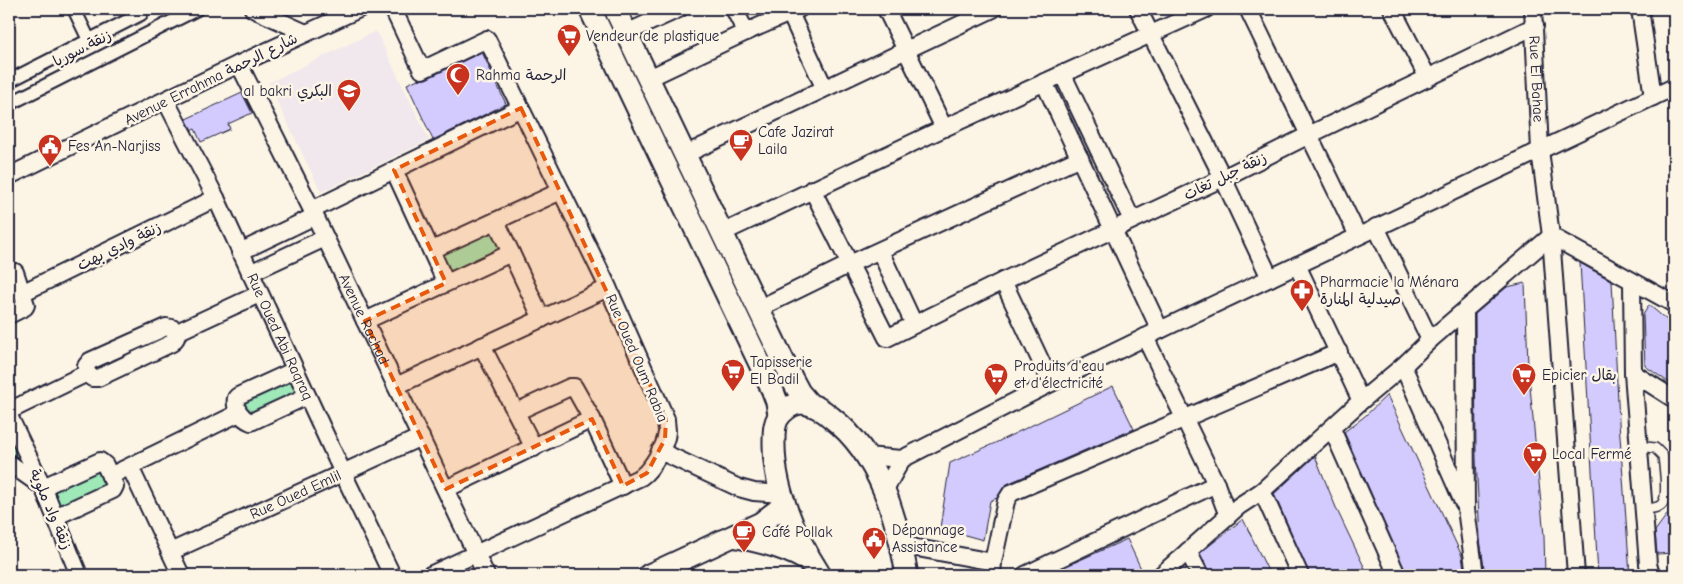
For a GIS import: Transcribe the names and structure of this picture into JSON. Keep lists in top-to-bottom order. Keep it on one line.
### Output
{"streets":{"street":["زنقة سوريا","Avenue Errahma شارع الرحمة","Rue El Bahae","زنقة جبل تغات","زنقة وادي بهت","Avenue Rachad","Rue Oued Abi Raqraq","Rue Oued Oum Rabia","Rue Oued Emlil","زنقة واد ملوية"]},"crossings":[["Avenue Errahma شارع الرحمة","Avenue Rachad"],["Avenue Errahma شارع الرحمة","Rue Oued Abi Raqraq"],["Rue El Bahae","زنقة جبل تغات"],["زنقة وادي بهت","Rue Oued Abi Raqraq"],["Avenue Rachad","Rue Oued Oum Rabia"],["Avenue Rachad","Rue Oued Emlil"],["Rue Oued Abi Raqraq","Rue Oued Emlil"]],"places":{"supermarket":["Vendeur de plastique","Tapisserie El Badil","Produits d'eau et d'électricité","Epicier بقال","Local Fermé"],"mosque":["Rahma الرحمة"],"school or university":["al bakri البكري"],"cafe":["Cafe Jazirat Laila","Café Pollak"],"public building":["Fes An-Narjiss","Dépannage Assistance"],"pharmacy":["Pharmacie la Ménara صيدلية المنارة"]}}
